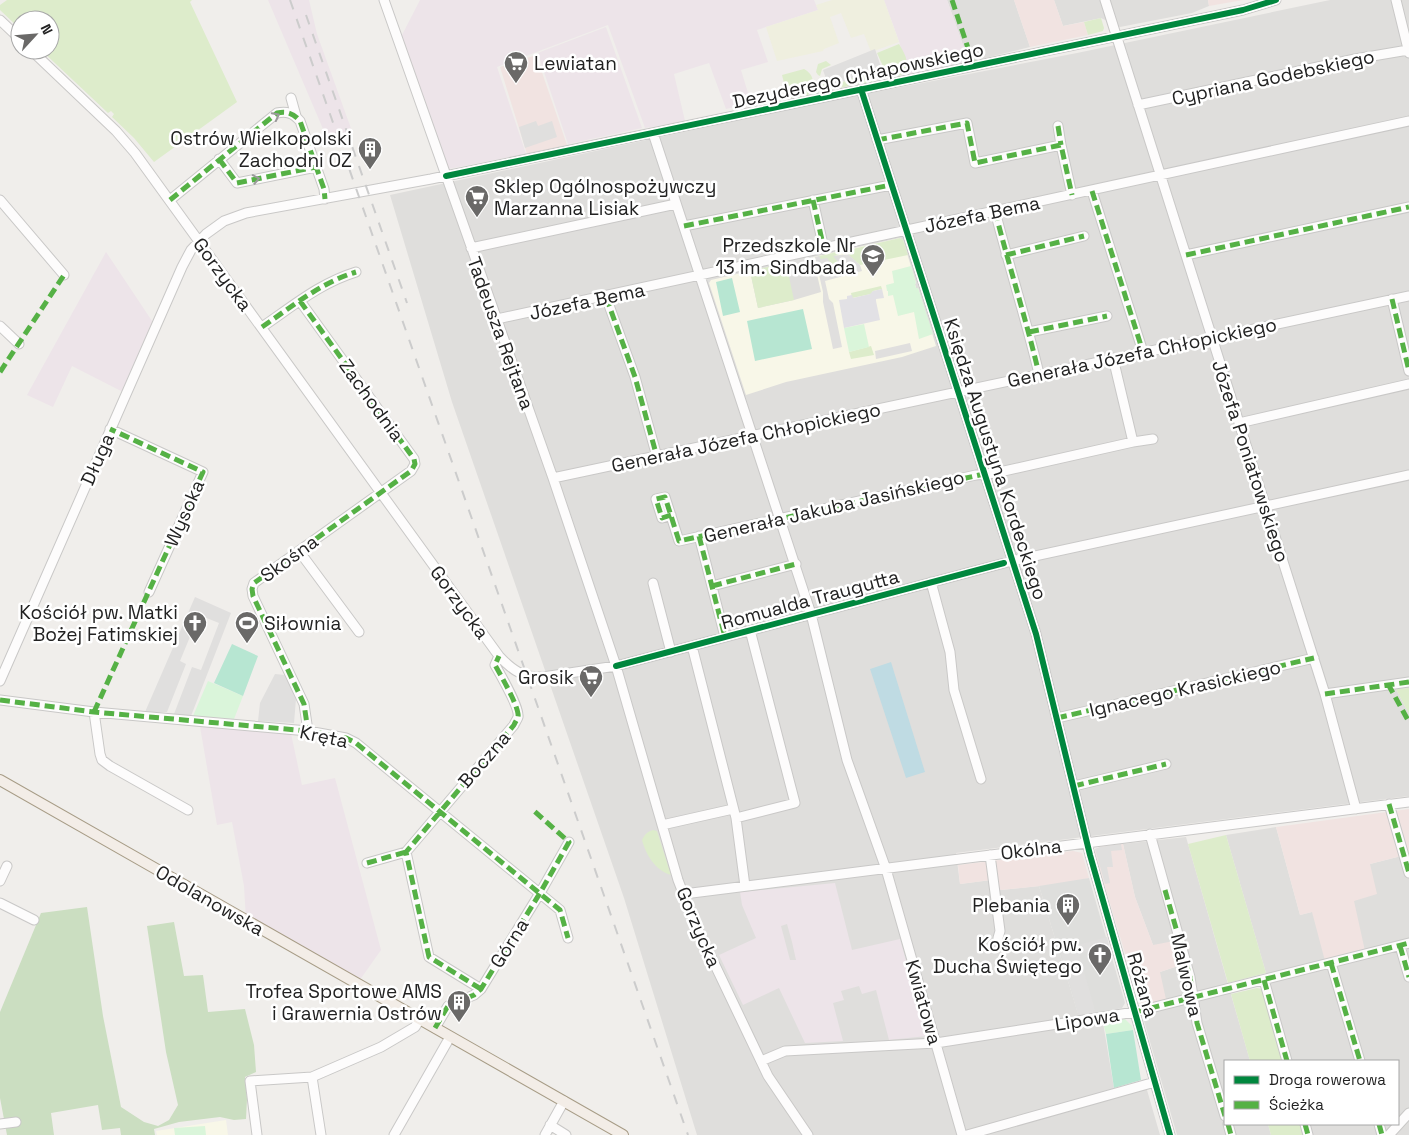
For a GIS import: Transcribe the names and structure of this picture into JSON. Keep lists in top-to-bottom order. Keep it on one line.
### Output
{"streets":{"main road":["Odolanowska"],"street":["Dezyderego Chłapowskiego","Cypriana Godebskiego","Józefa Bema","Gorzycka","Tadeusza Rejtana","Generała Józefa Chłopickiego","Zachodnia","Długa","Księdza Augustyna Kordeckiego","Józefa Poniatowskiego","Generała Jakuba Jasińskiego","Wysoka","Skośna","Romualda Traugutta","Ignacego Krasickiego","Kręta","Boczna","Okólna","Górna","Malwowa","Różana","Kwiatowa","Lipowa"]},"crossings":[["Dezyderego Chłapowskiego","Gorzycka"],["Dezyderego Chłapowskiego","Tadeusza Rejtana"],["Dezyderego Chłapowskiego","Długa"],["Dezyderego Chłapowskiego","Księdza Augustyna Kordeckiego"],["Dezyderego Chłapowskiego","Józefa Poniatowskiego"],["Dezyderego Chłapowskiego","Kwiatowa"],["Cypriana Godebskiego","Józefa Poniatowskiego"],["Józefa Bema","Tadeusza Rejtana"],["Józefa Bema","Księdza Augustyna Kordeckiego"],["Józefa Bema","Józefa Poniatowskiego"],["Józefa Bema","Kwiatowa"],["Gorzycka","Tadeusza Rejtana"],["Gorzycka","Zachodnia"],["Gorzycka","Długa"],["Gorzycka","Skośna"],["Gorzycka","Romualda Traugutta"],["Gorzycka","Boczna"],["Gorzycka","Okólna"],["Gorzycka","Lipowa"],["Tadeusza Rejtana","Generała Józefa Chłopickiego"],["Tadeusza Rejtana","Romualda Traugutta"],["Generała Józefa Chłopickiego","Księdza Augustyna Kordeckiego"],["Generała Józefa Chłopickiego","Józefa Poniatowskiego"],["Generała Józefa Chłopickiego","Kwiatowa"],["Zachodnia","Skośna"],["Długa","Wysoka"],["Księdza Augustyna Kordeckiego","Generała Jakuba Jasińskiego"],["Księdza Augustyna Kordeckiego","Romualda Traugutta"],["Księdza Augustyna Kordeckiego","Ignacego Krasickiego"],["Księdza Augustyna Kordeckiego","Okólna"],["Księdza Augustyna Kordeckiego","Różana"],["Józefa Poniatowskiego","Romualda Traugutta"],["Józefa Poniatowskiego","Ignacego Krasickiego"],["Józefa Poniatowskiego","Okólna"],["Generała Jakuba Jasińskiego","Kwiatowa"],["Skośna","Kręta"],["Romualda Traugutta","Kwiatowa"],["Kręta","Boczna"],["Kręta","Górna"],["Okólna","Malwowa"],["Okólna","Różana"],["Okólna","Kwiatowa"],["Odolanowska","Górna"],["Malwowa","Lipowa"],["Różana","Lipowa"],["Kwiatowa","Lipowa"]],"places":{"supermarket":["Lewiatan","Sklep Ogólnospożywczy Marzanna Lisiak","Grosik"],"building":["Ostrów Wielkopolski Zachodni OZ","Plebania","Trofea Sportowe AMS i Grawernia Ostrów"],"school or university":["Przedszkole Nr 13 im. Sindbada"],"church":["Kościół pw. Matki Bożej Fatimskiej","Kościół pw. Ducha Świętego"],"sports":["Siłownia"]},"legend":["Droga rowerowa","Ścieżka"],"north":"top right"}
